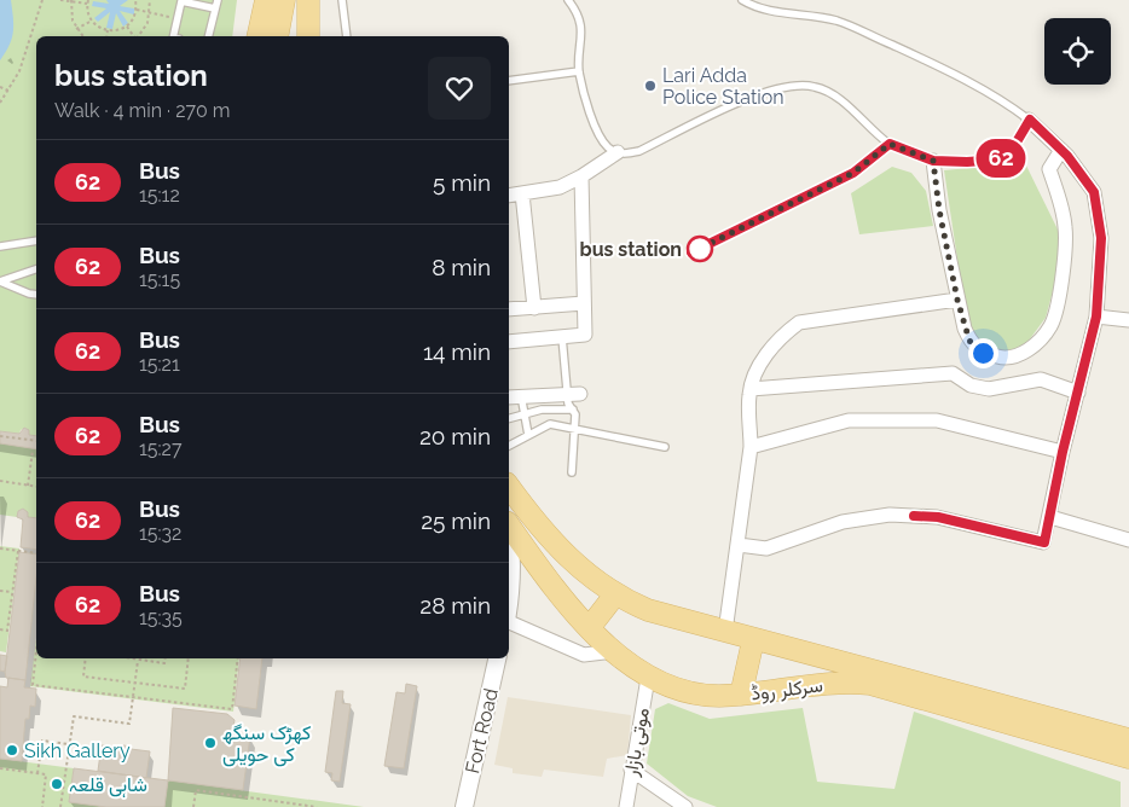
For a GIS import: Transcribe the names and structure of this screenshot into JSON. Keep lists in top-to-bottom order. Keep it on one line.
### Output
{"streets":{"main road":["سرکلر روڈ"],"street":["Fort Road","موتی بازار"]},"crossings":[["سرکلر روڈ","موتی بازار"]],"places":["Lari Adda Police Station","bus station","کھڑک سنگھ کی حویلی","Sikh Gallery","شاہی قلعہ"],"lines":["bus line 62"],"page":{"on_map":"62","heading":["bus station","Walk · 4 min · 270 m"],"list":[{"mark":"62","name":"Bus","note":"15:12","value":"5 min"},{"mark":"62","name":"Bus","note":"15:15","value":"8 min"},{"mark":"62","name":"Bus","note":"15:21","value":"14 min"},{"mark":"62","name":"Bus","note":"15:27","value":"20 min"},{"mark":"62","name":"Bus","note":"15:32","value":"25 min"},{"mark":"62","name":"Bus","note":"15:35","value":"28 min"}]}}
